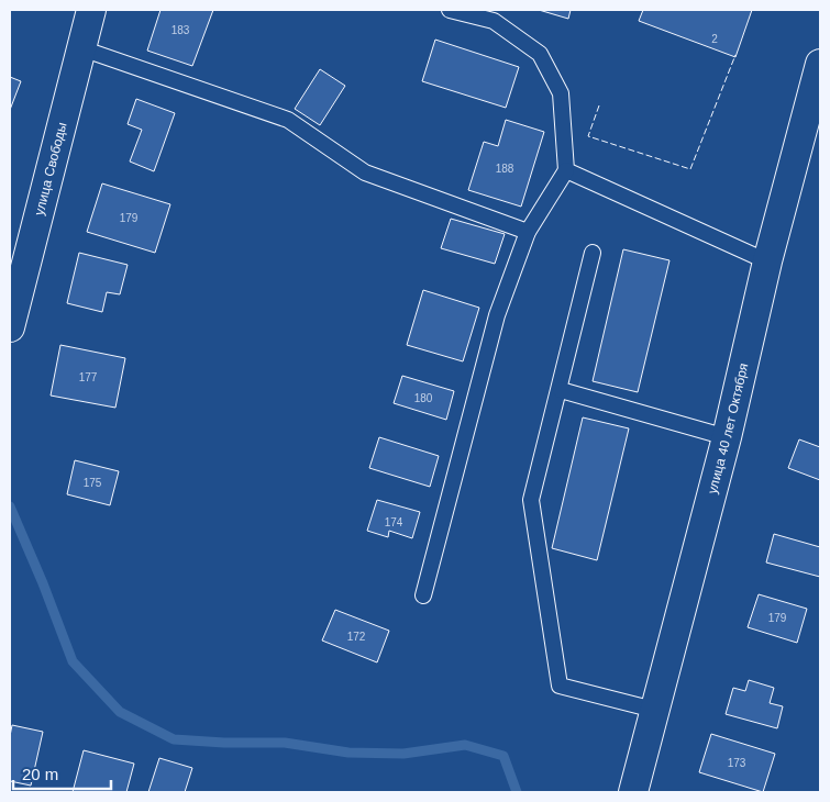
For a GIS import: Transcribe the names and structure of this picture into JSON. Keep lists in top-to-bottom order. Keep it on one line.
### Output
{"streets":{"street":["улица Свободы","улица 40 лет Октября"]},"house_numbers":["183","2","188","179","177","180","175","174","179","172","173"],"scale_bar":"20 m"}
